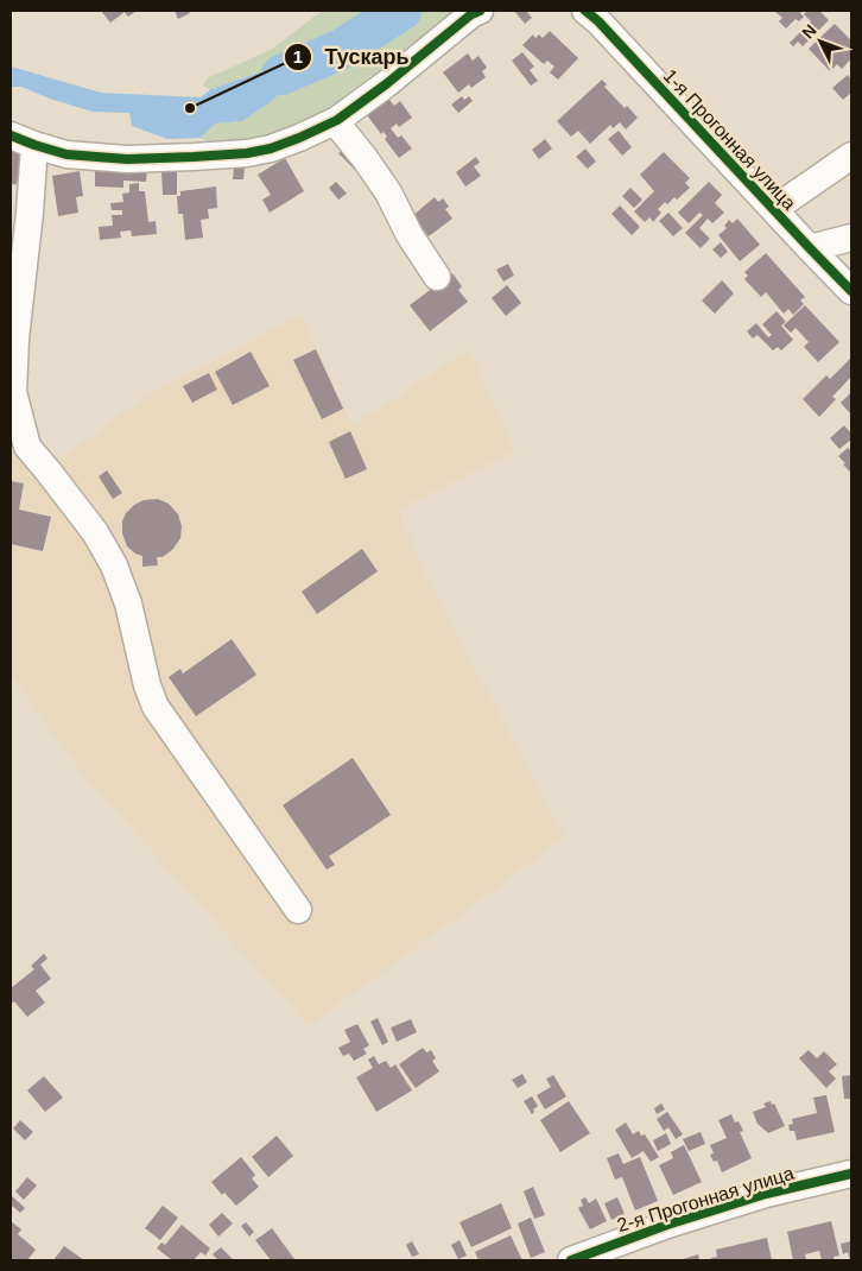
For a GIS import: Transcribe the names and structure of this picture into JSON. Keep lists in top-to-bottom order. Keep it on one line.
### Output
{"streets":{"street":["1-я Прогонная улица","2-я Прогонная улица"]},"places":["Тускарь"],"north":"top left"}
